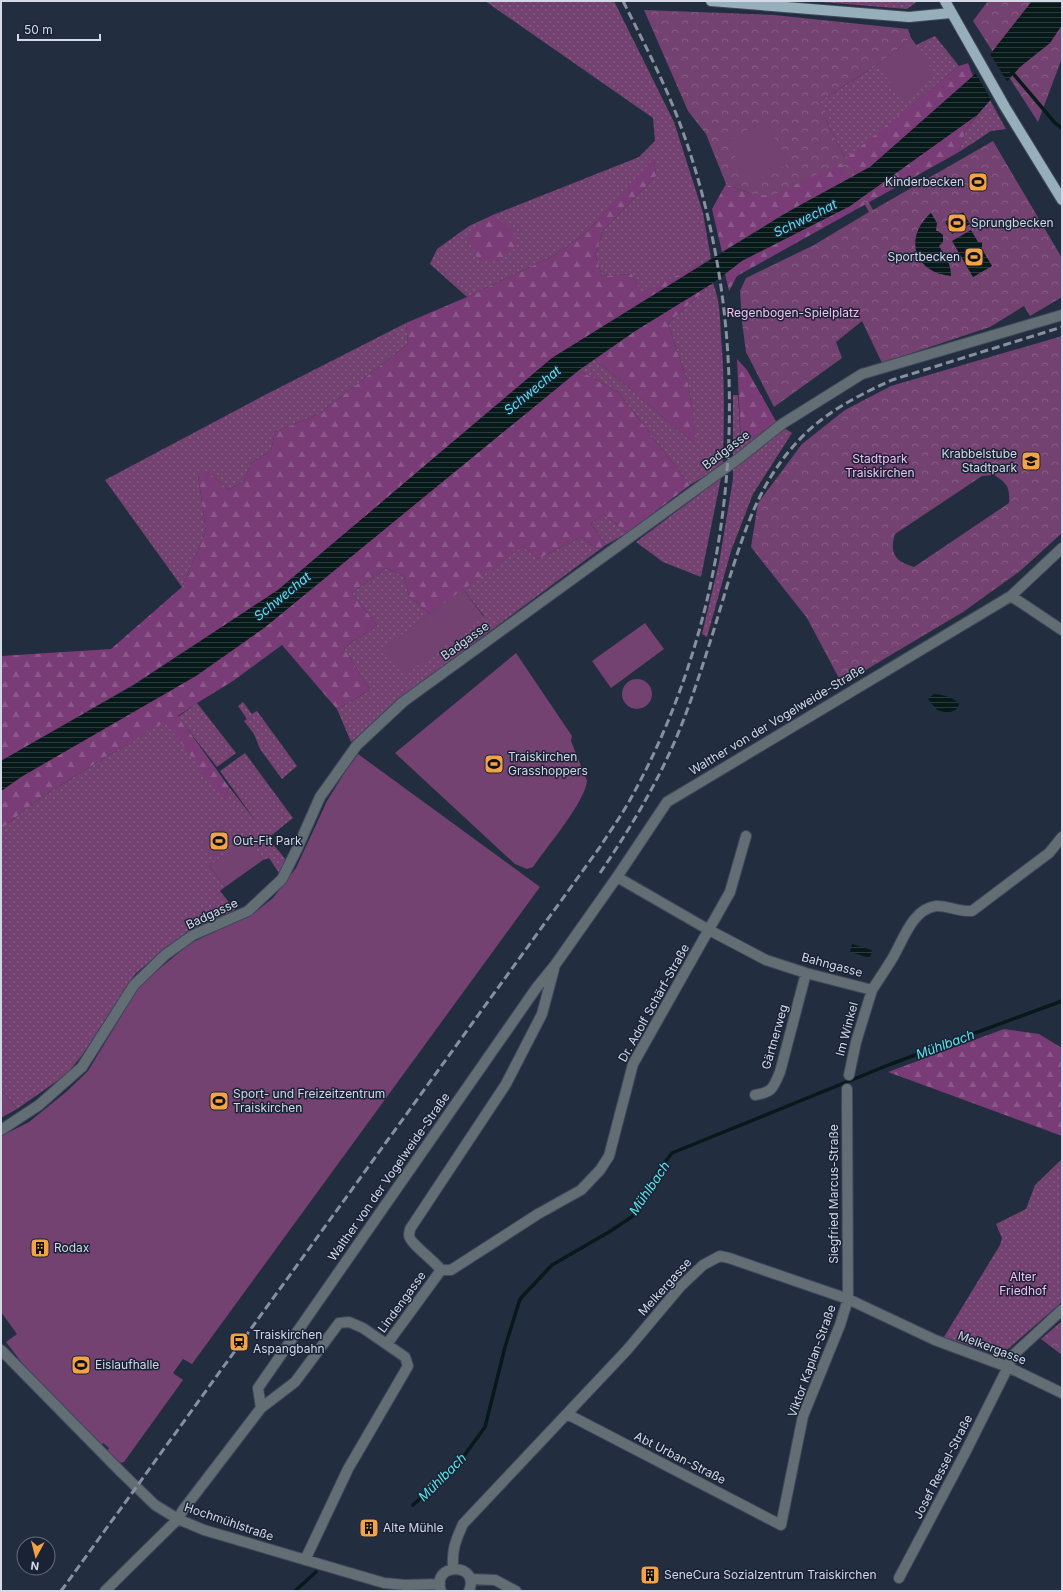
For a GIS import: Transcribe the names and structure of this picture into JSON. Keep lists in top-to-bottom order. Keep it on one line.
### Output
{"streets":{"street":["Badgasse","Walther von der Vogelweide-Straße","Bahngasse","Dr. Adolf Schärf-Straße","Im Winkel","Gärtnerweg","Siegfried Marcus-Straße","Melkergasse","Lindengasse","Viktor Kaplan-Straße","Abt Urban-Straße","Josef Ressel-Straße","Hochmühlstraße"]},"crossings":[["Walther von der Vogelweide-Straße","Bahngasse"],["Walther von der Vogelweide-Straße","Lindengasse"],["Bahngasse","Dr. Adolf Schärf-Straße"],["Bahngasse","Im Winkel"],["Bahngasse","Gärtnerweg"],["Dr. Adolf Schärf-Straße","Lindengasse"],["Siegfried Marcus-Straße","Melkergasse"],["Siegfried Marcus-Straße","Viktor Kaplan-Straße"],["Melkergasse","Viktor Kaplan-Straße"],["Melkergasse","Abt Urban-Straße"],["Melkergasse","Josef Ressel-Straße"],["Melkergasse","Hochmühlstraße"],["Lindengasse","Hochmühlstraße"],["Viktor Kaplan-Straße","Abt Urban-Straße"]],"water":["Schwechat","Mühlbach"],"parks":["Regenbogen-Spielplatz","Stadtpark Traiskirchen","Alter Friedhof"],"places":{"sports":["Kinderbecken","Sprungbecken","Sportbecken","Traiskirchen Grasshoppers","Out-Fit Park","Sport- und Freizeitzentrum Traiskirchen","Eislaufhalle"],"school or university":["Krabbelstube Stadtpark"],"building":["Rodax","Alte Mühle","SeneCura Sozialzentrum Traiskirchen"],"station":["Traiskirchen Aspangbahn"]},"scale_bar":"50 m","north":"bottom"}
